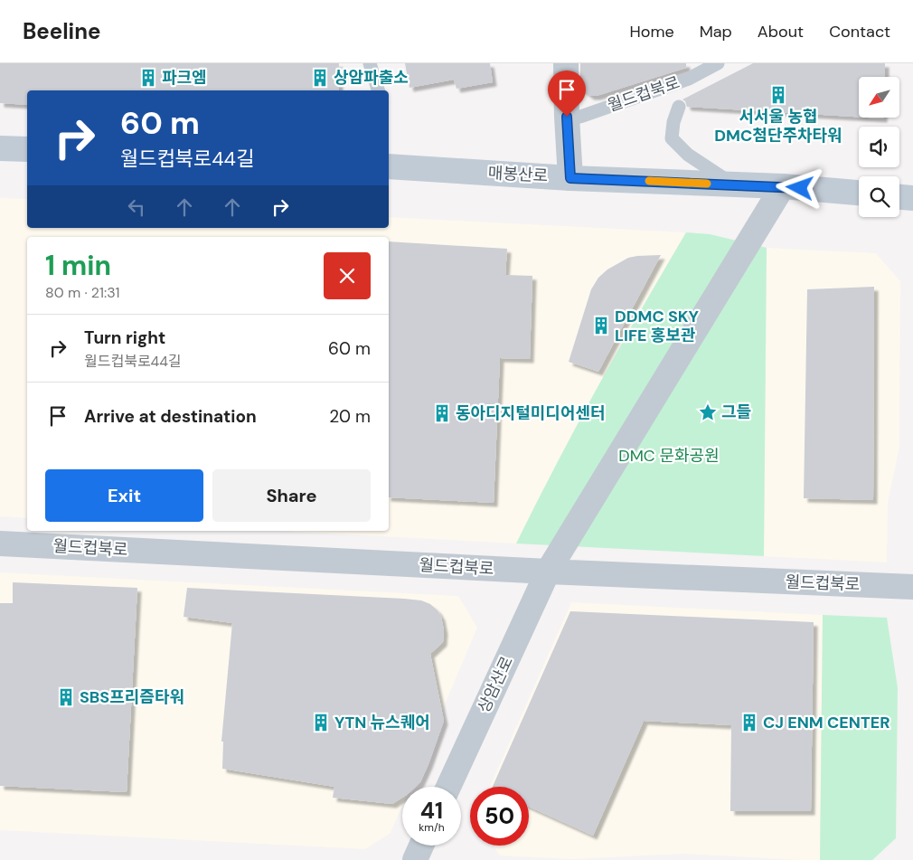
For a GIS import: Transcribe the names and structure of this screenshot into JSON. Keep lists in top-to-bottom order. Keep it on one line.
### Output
{"streets":{"main road":["매봉산로"],"street":["월드컵북로","상암산로"]},"crossings":[["월드컵북로","상암산로"],["매봉산로","상암산로"]],"parks":["DMC 문화공원"],"places":{"building":["파크엠","상암파출소","서서울 농협 DMC첨단주차타워","DDMC SKY LIFE 홍보관","동아디지털미디어센터","SBS프리즘타워","YTN 뉴스퀘어","CJ ENM CENTER"],"place":["그들"]},"north":"bottom left","page":{"header":"Beeline","nav":["Home","Map","About","Contact"],"turn":["60 m","월드컵북로44길"],"heading":["1 min","80 m · 21:31"],"list":[{"name":"Turn right","note":"월드컵북로44길","value":"60 m"},{"name":"Arrive at destination","value":"20 m"}],"buttons":["Exit","Share"],"speed":"41 km/h","limit":"50"}}
